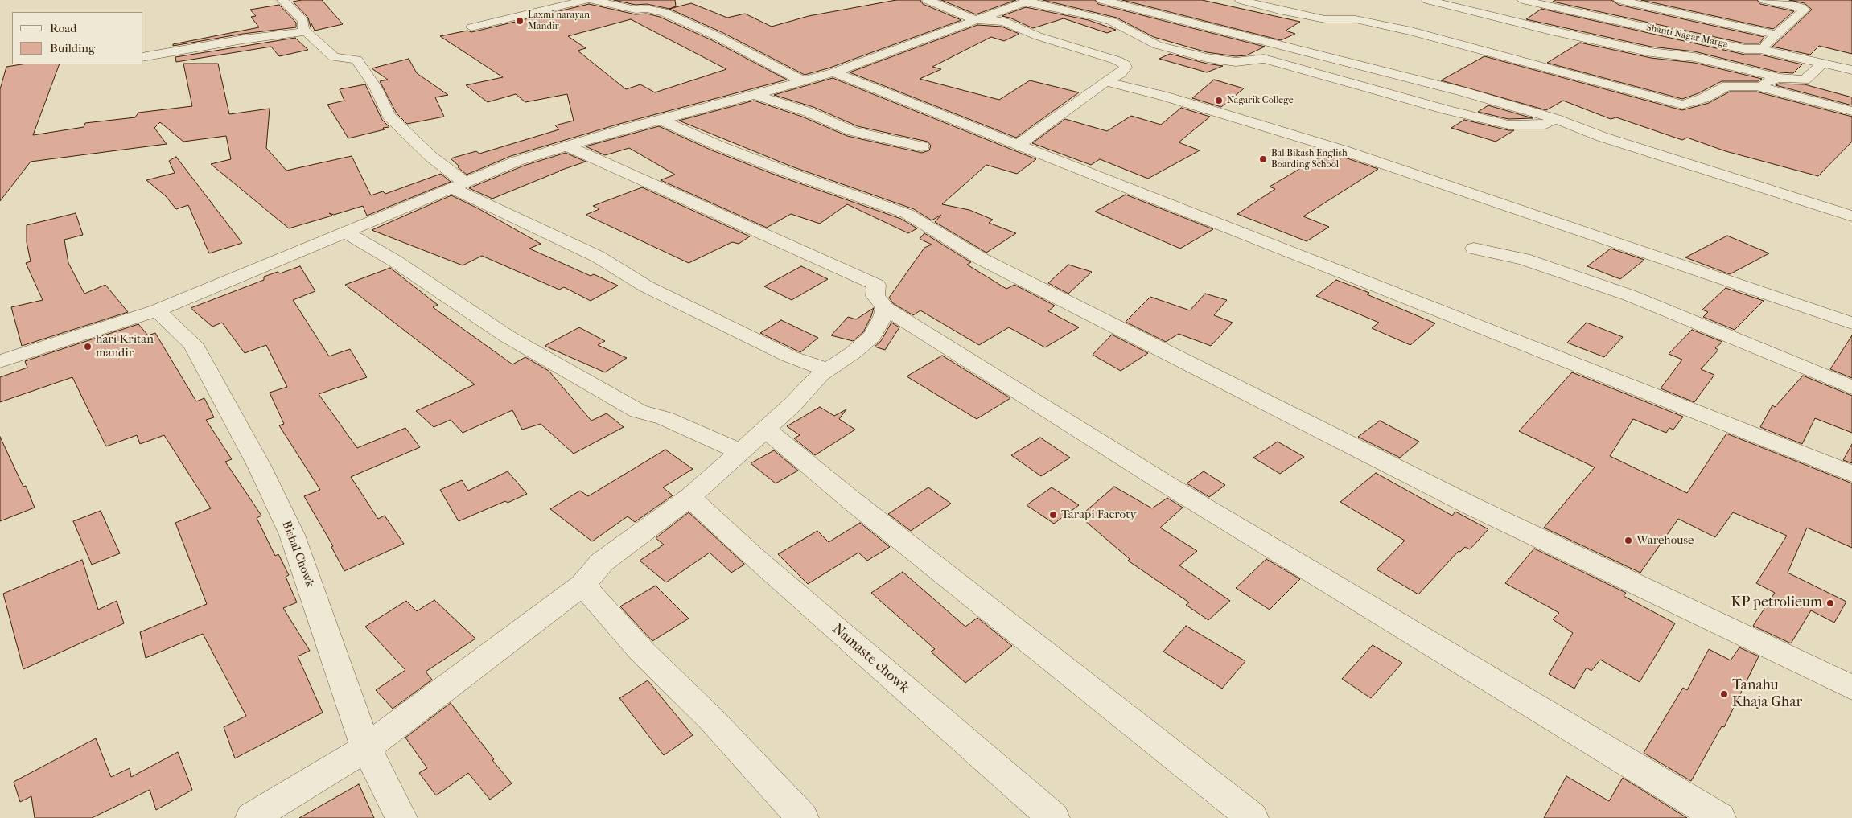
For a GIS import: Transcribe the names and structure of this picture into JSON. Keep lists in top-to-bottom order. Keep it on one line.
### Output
{"streets":{"street":["Shanti Nagar Marga","Bishal Chowk","Namaste chowk"]},"places":["Laxmi narayan Mandir","Nagarik College","Bal Bikash English Boarding School","hari Kritan mandir","Tarapi Facroty","Warehouse","KP petrolieum","Tanahu Khaja Ghar"],"legend":["Road","Building"]}
